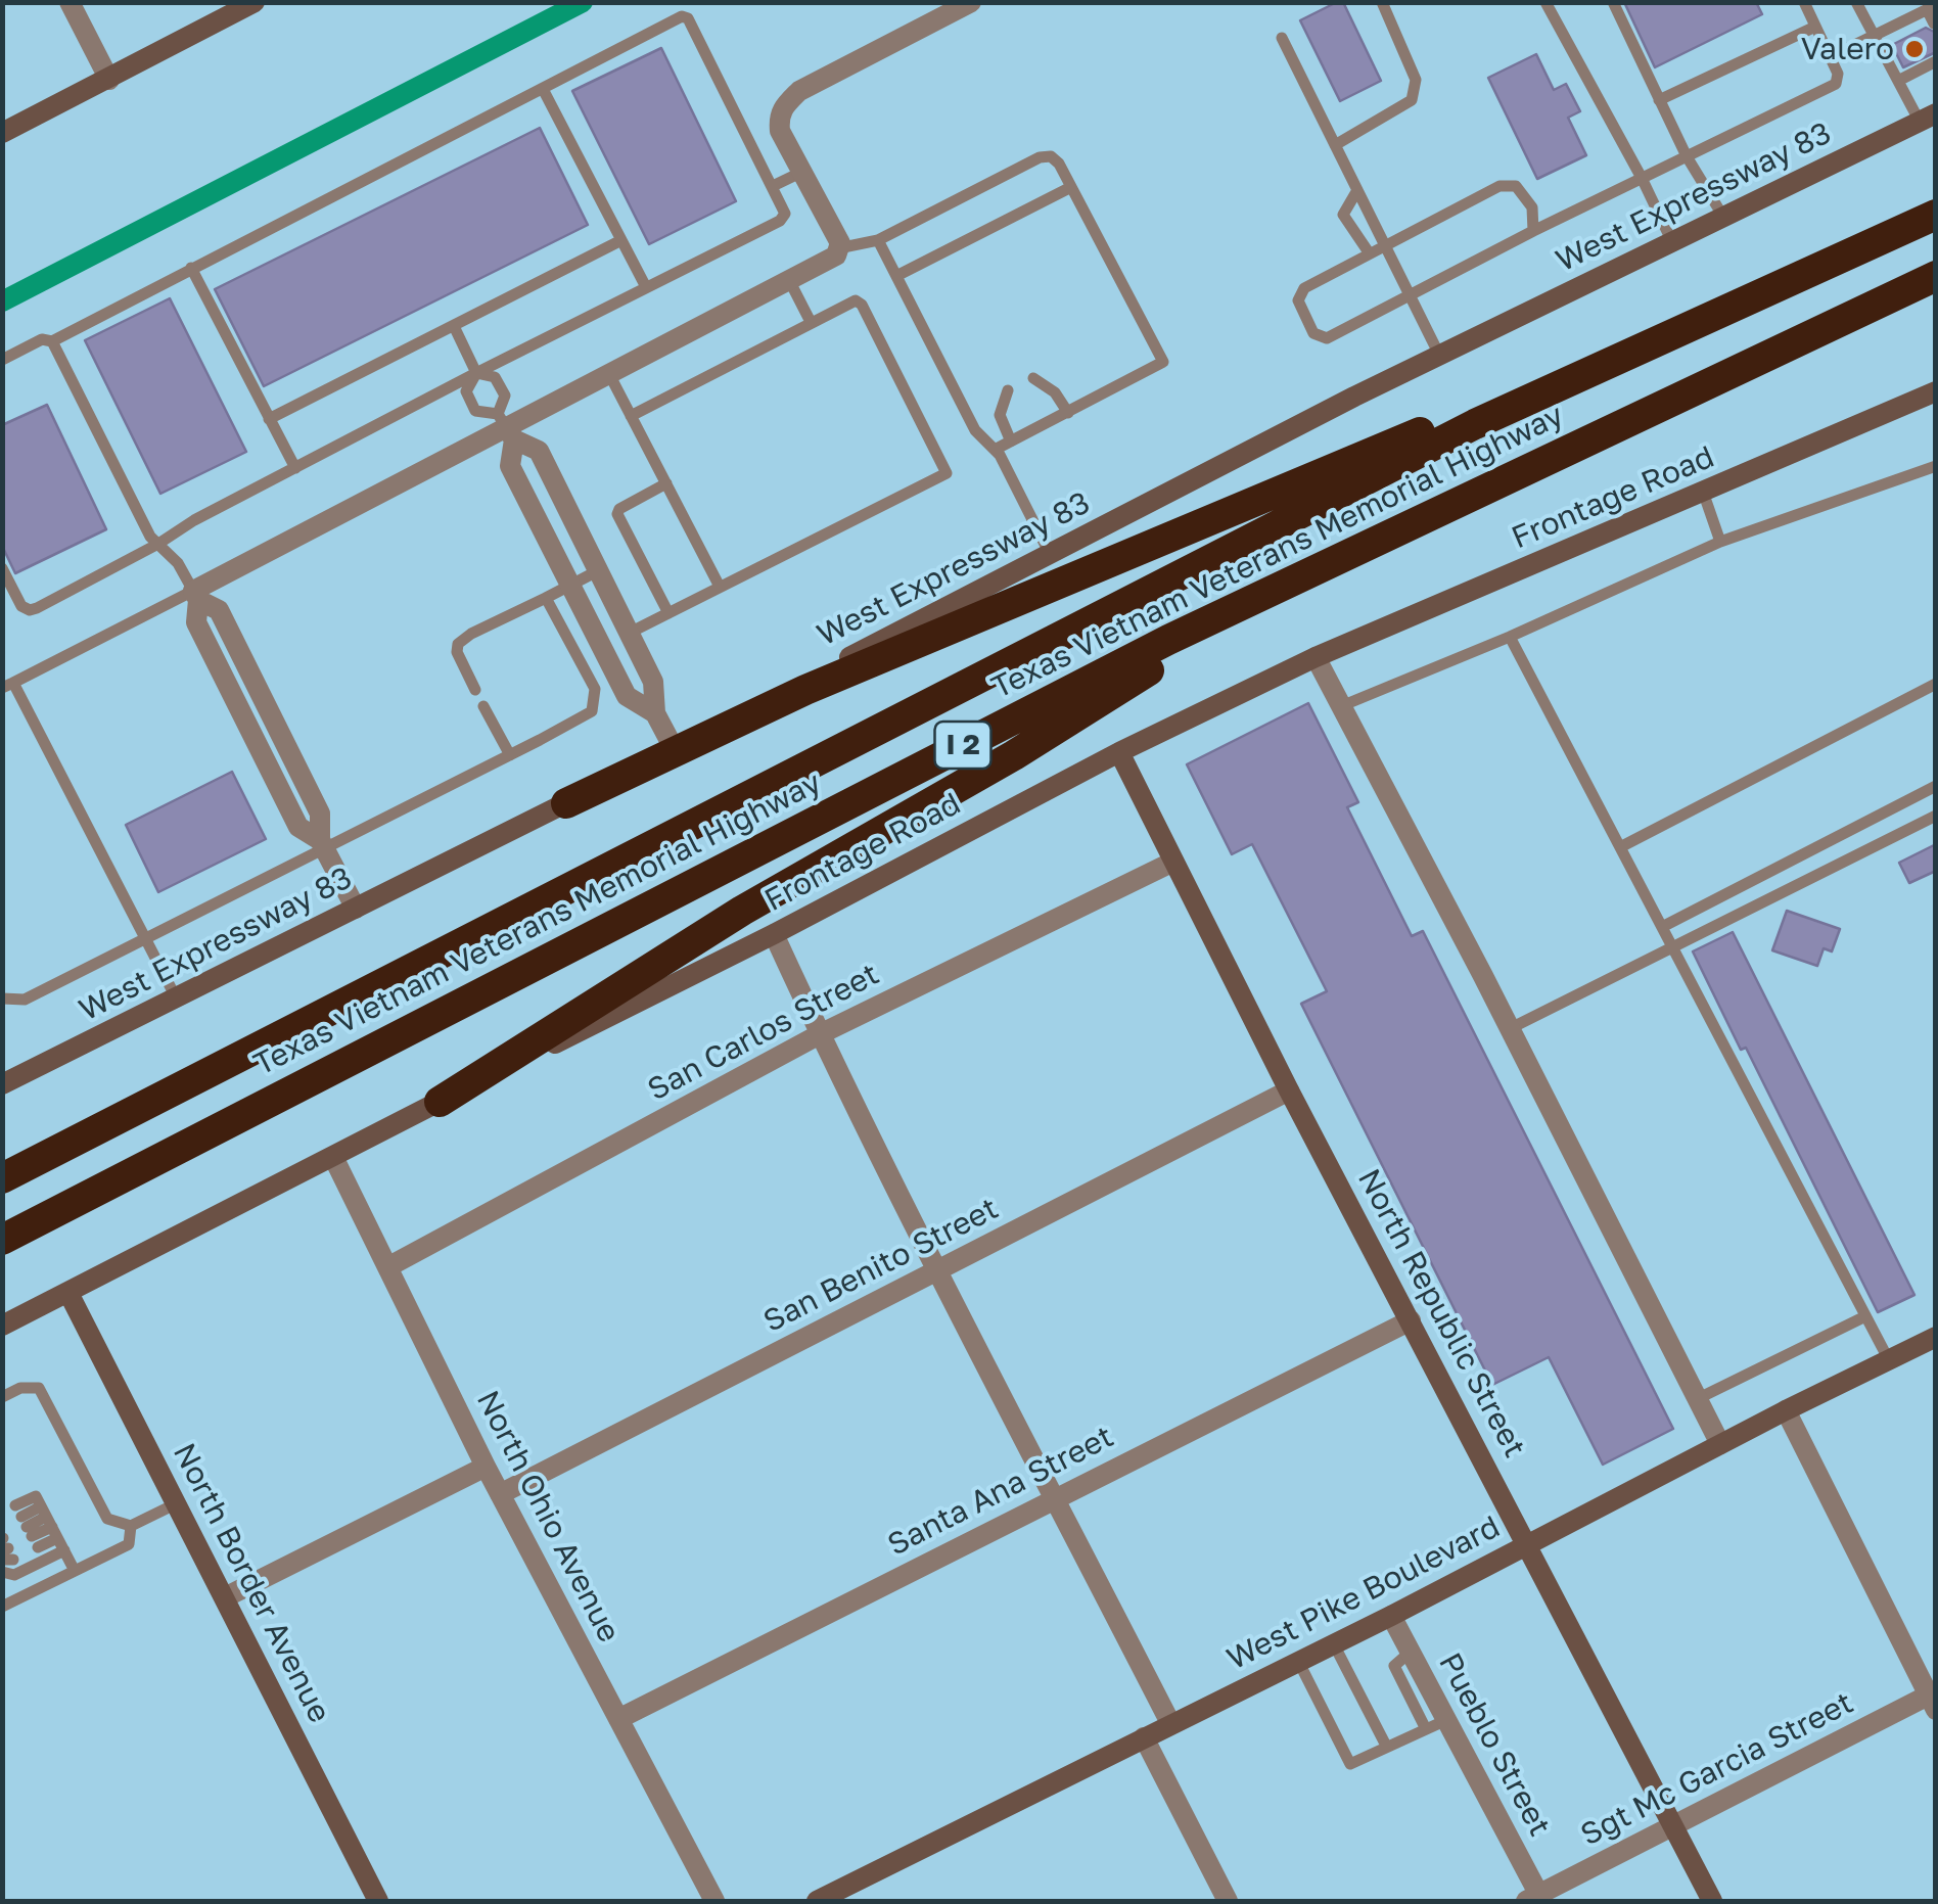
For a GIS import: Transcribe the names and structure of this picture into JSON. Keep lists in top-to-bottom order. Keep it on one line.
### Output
{"streets":{"highway":["Texas Vietnam Veterans Memorial Highway","I 2"],"main road":["West Expressway 83","Frontage Road","North Republic Street","North Border Avenue","West Pike Boulevard"],"street":["San Carlos Street","San Benito Street","Santa Ana Street","North Ohio Avenue","Pueblo Street","Sgt Mc Garcia Street"]},"crossings":[["Frontage Road","North Republic Street"],["Frontage Road","North Ohio Avenue"],["Frontage Road","North Border Avenue"],["San Carlos Street","North Republic Street"],["San Carlos Street","North Ohio Avenue"],["San Benito Street","North Republic Street"],["San Benito Street","North Ohio Avenue"],["North Republic Street","Santa Ana Street"],["North Republic Street","West Pike Boulevard"],["North Republic Street","Sgt Mc Garcia Street"],["Santa Ana Street","North Ohio Avenue"],["West Pike Boulevard","Pueblo Street"],["Pueblo Street","Sgt Mc Garcia Street"]],"places":["Valero"]}
